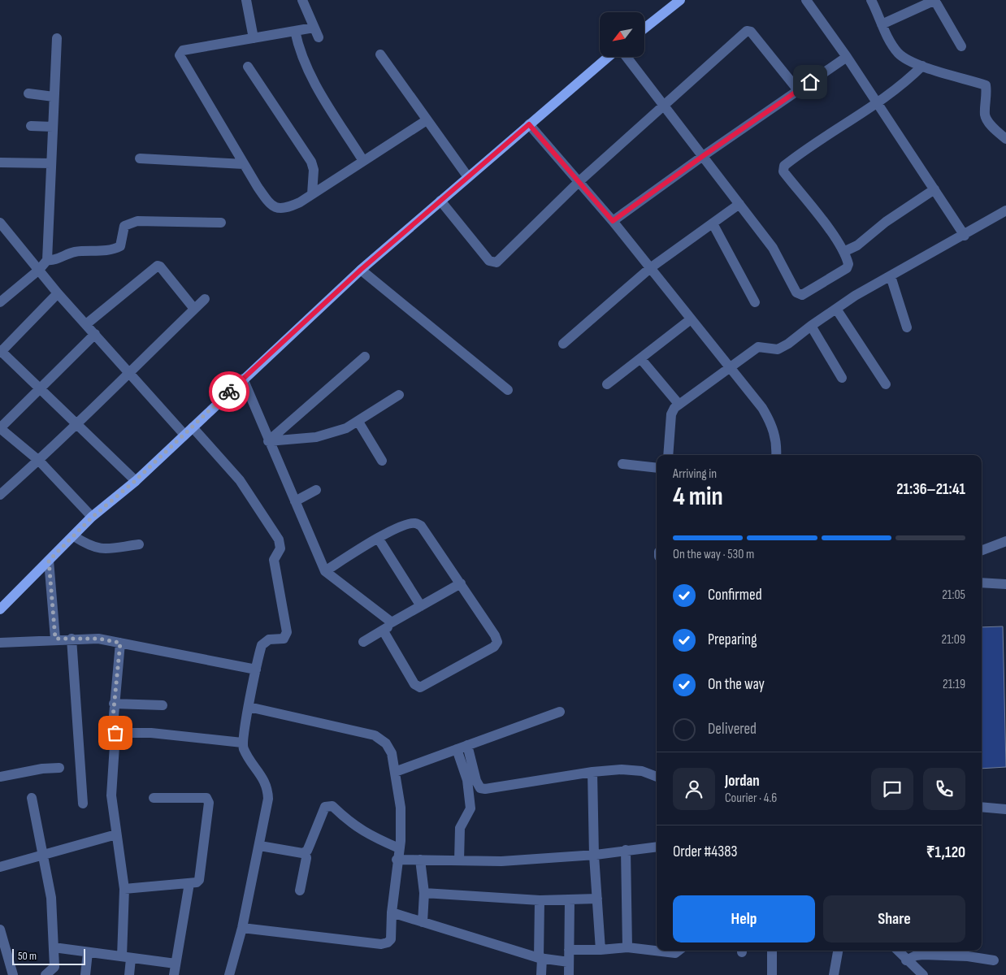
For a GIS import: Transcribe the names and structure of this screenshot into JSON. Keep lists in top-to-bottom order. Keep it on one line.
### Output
{"scale_bar":"50 m","north":"bottom left","page":{"heading":["4 min","Arriving in","21:36–21:41"],"panel":["Jordan","Courier · 4.6","Order #4383","₹1,120"],"bar":"On the way · 530 m","list":[["Confirmed","21:05"],["Preparing","21:09"],["On the way","21:19"],"Delivered"],"buttons":["Help","Share"],"scale":"50 m"}}
